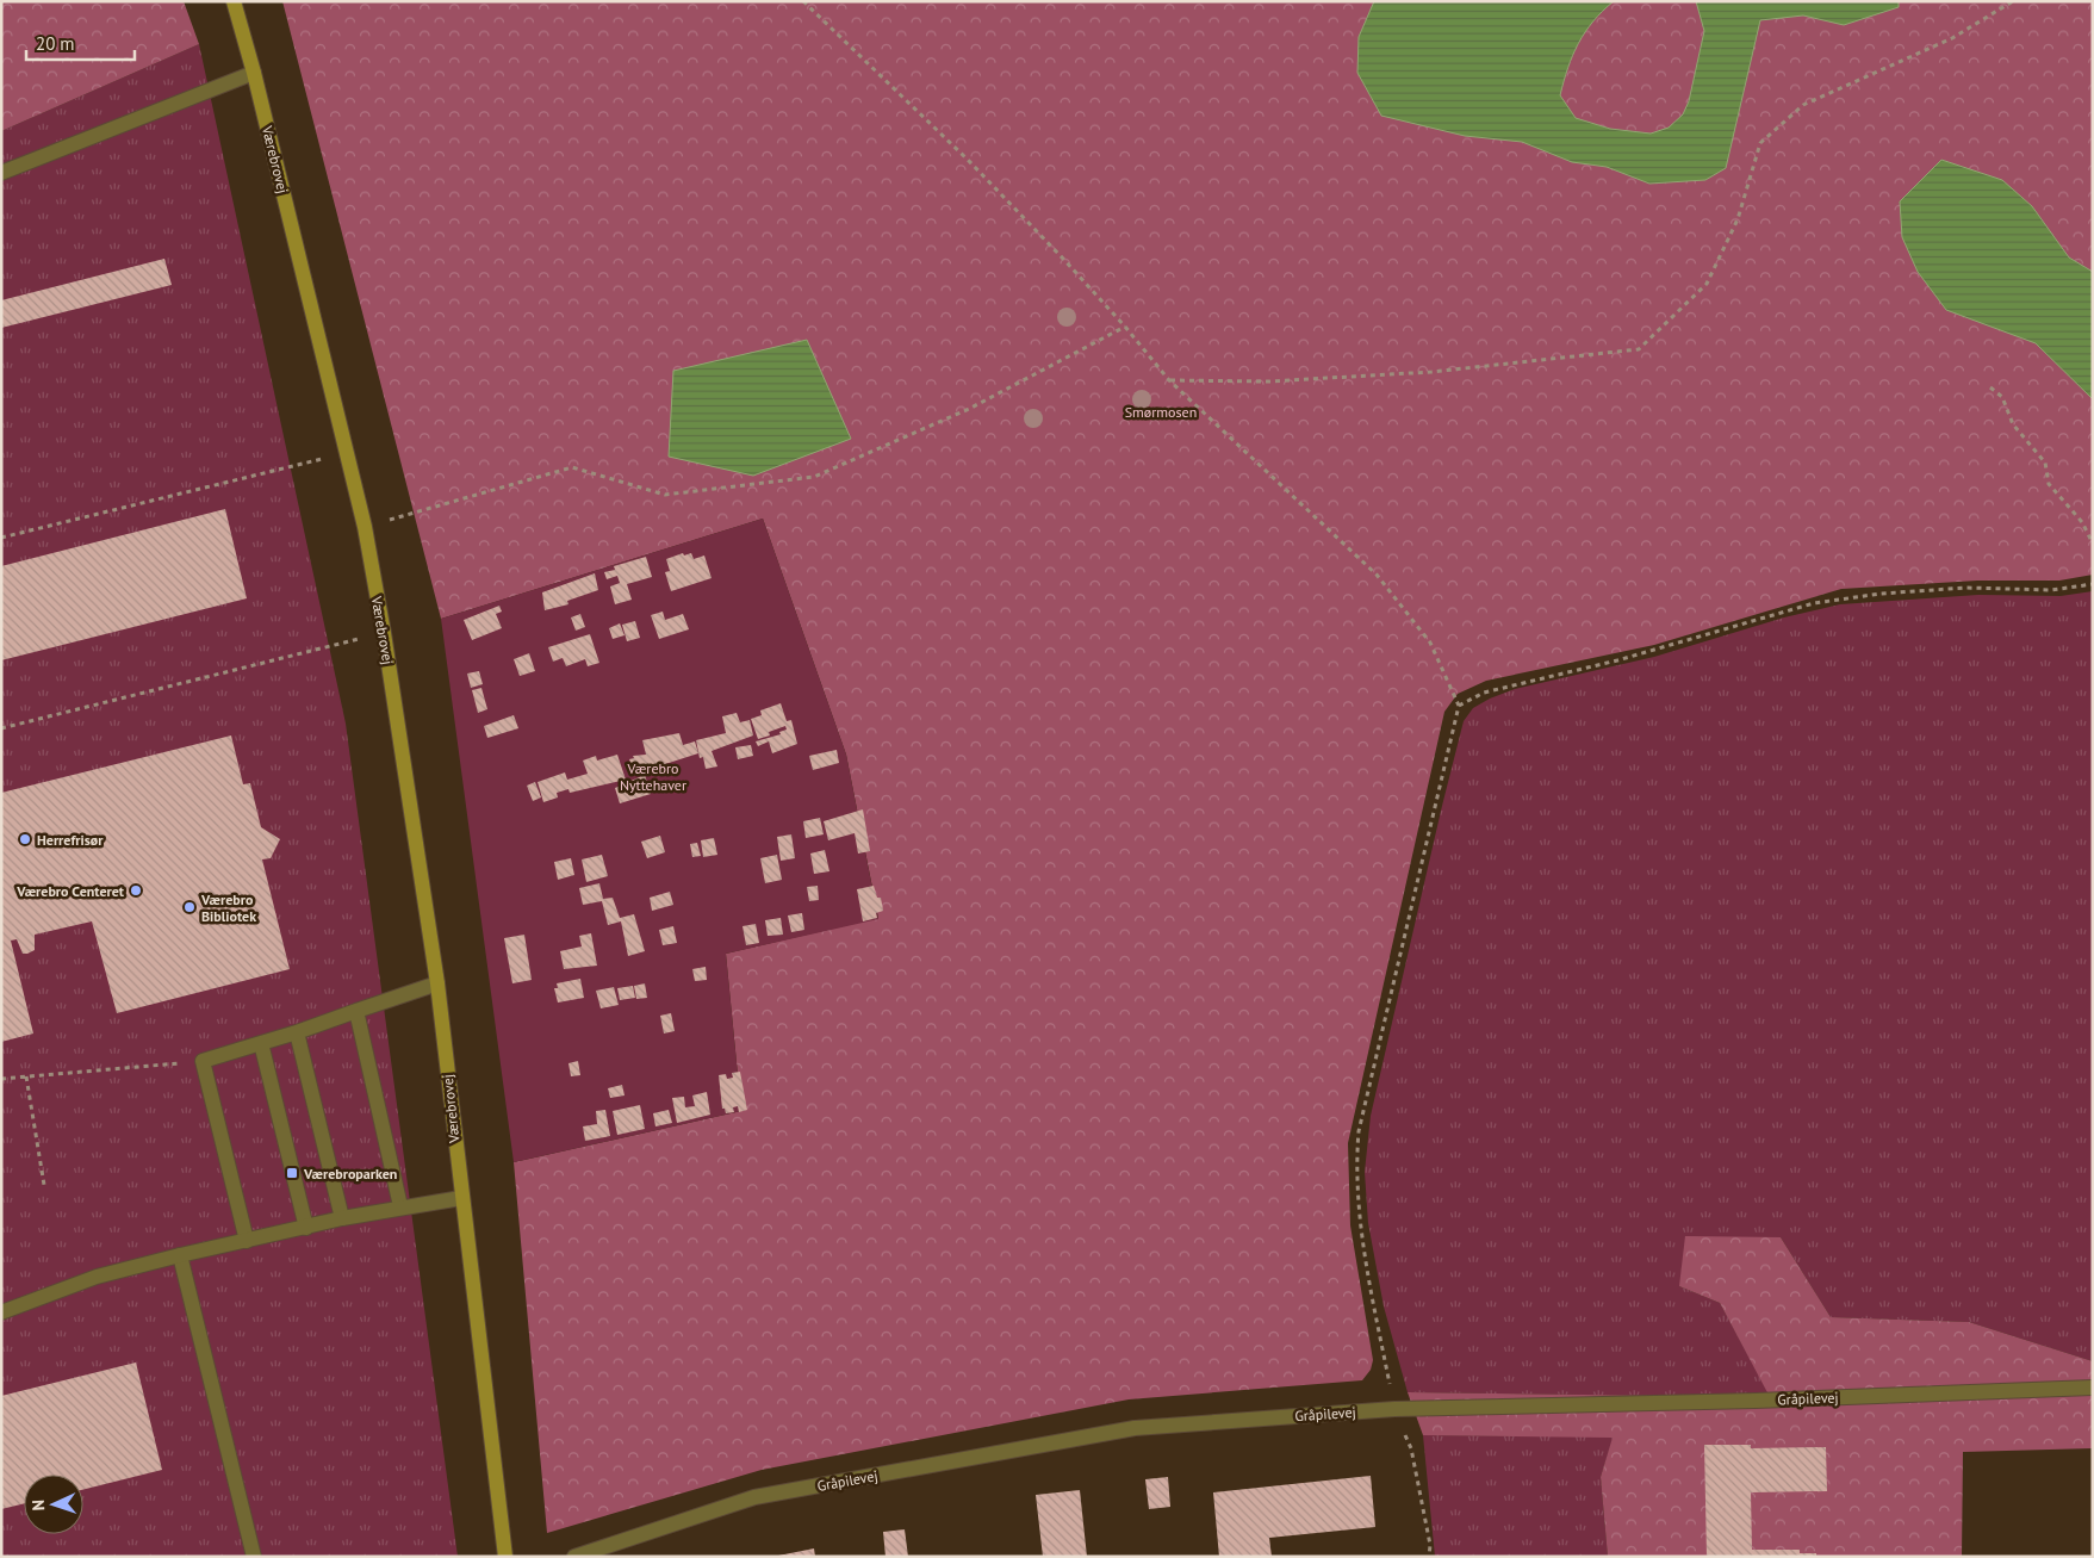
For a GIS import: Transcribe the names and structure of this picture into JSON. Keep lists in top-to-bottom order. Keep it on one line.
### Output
{"streets":{"street":["Værebrovej","Gråpilevej"]},"parks":["Smørmosen","Værebro Nyttehaver"],"places":{"other":["Herrefrisør","Værebro Centeret","Værebro Bibliotek"],"transit":["Værebroparken"]},"scale_bar":"20 m","north":"left"}
